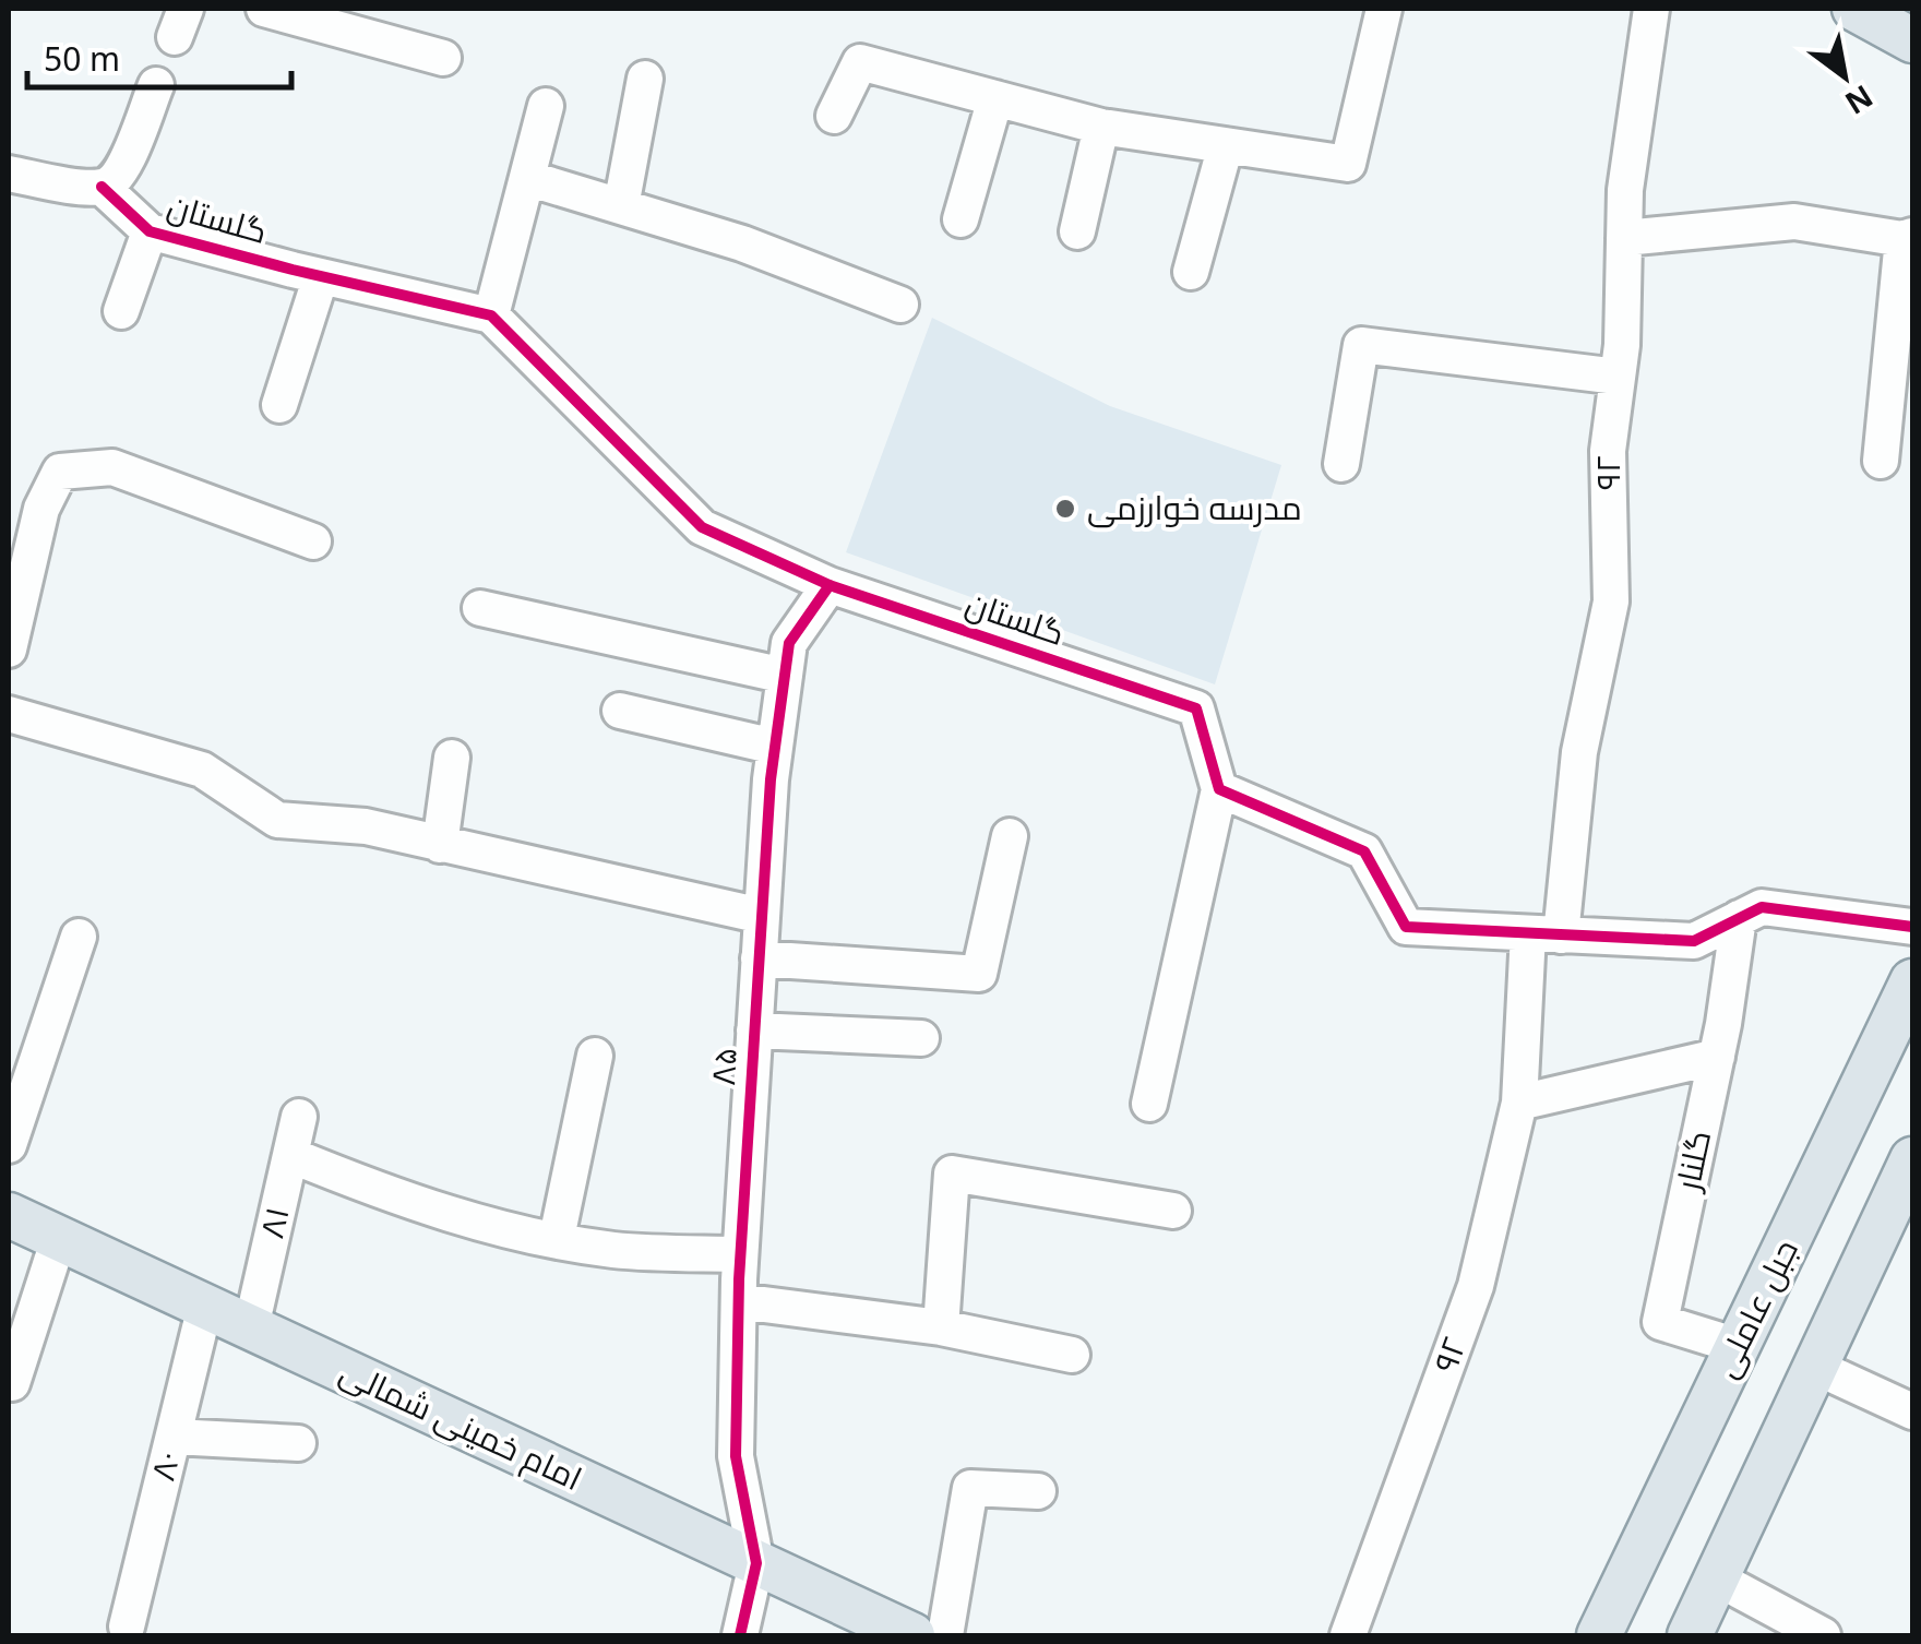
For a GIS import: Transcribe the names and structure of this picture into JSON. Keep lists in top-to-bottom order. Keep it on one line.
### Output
{"streets":{"main road":["جبل عاملی","امام خمینی شمالی"],"street":["گلستان","۹۲","۸۵","گلنار","۸۱","۸۰"]},"crossings":[["گلستان","۸۵"],["۸۵","امام خمینی شمالی"],["گلنار","جبل عاملی"],["۸۱","امام خمینی شمالی"],["امام خمینی شمالی","۸۰"]],"places":["مدرسه خوارزمی"],"scale_bar":"50 m","north":"bottom right"}
